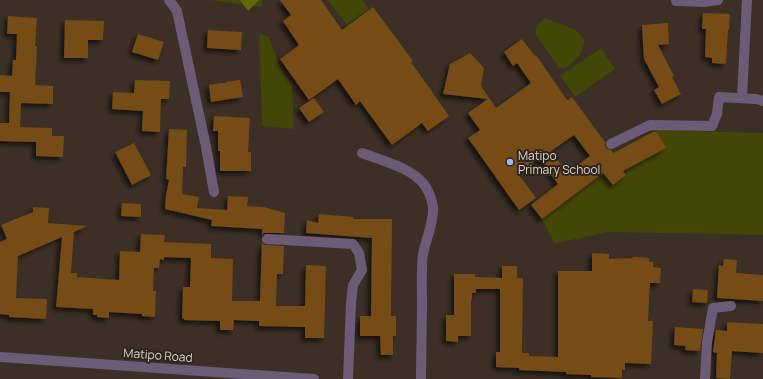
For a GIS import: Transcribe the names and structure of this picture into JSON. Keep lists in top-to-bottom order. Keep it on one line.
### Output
{"streets":{"street":["Matipo Road"]},"places":["Matipo Primary School"]}
